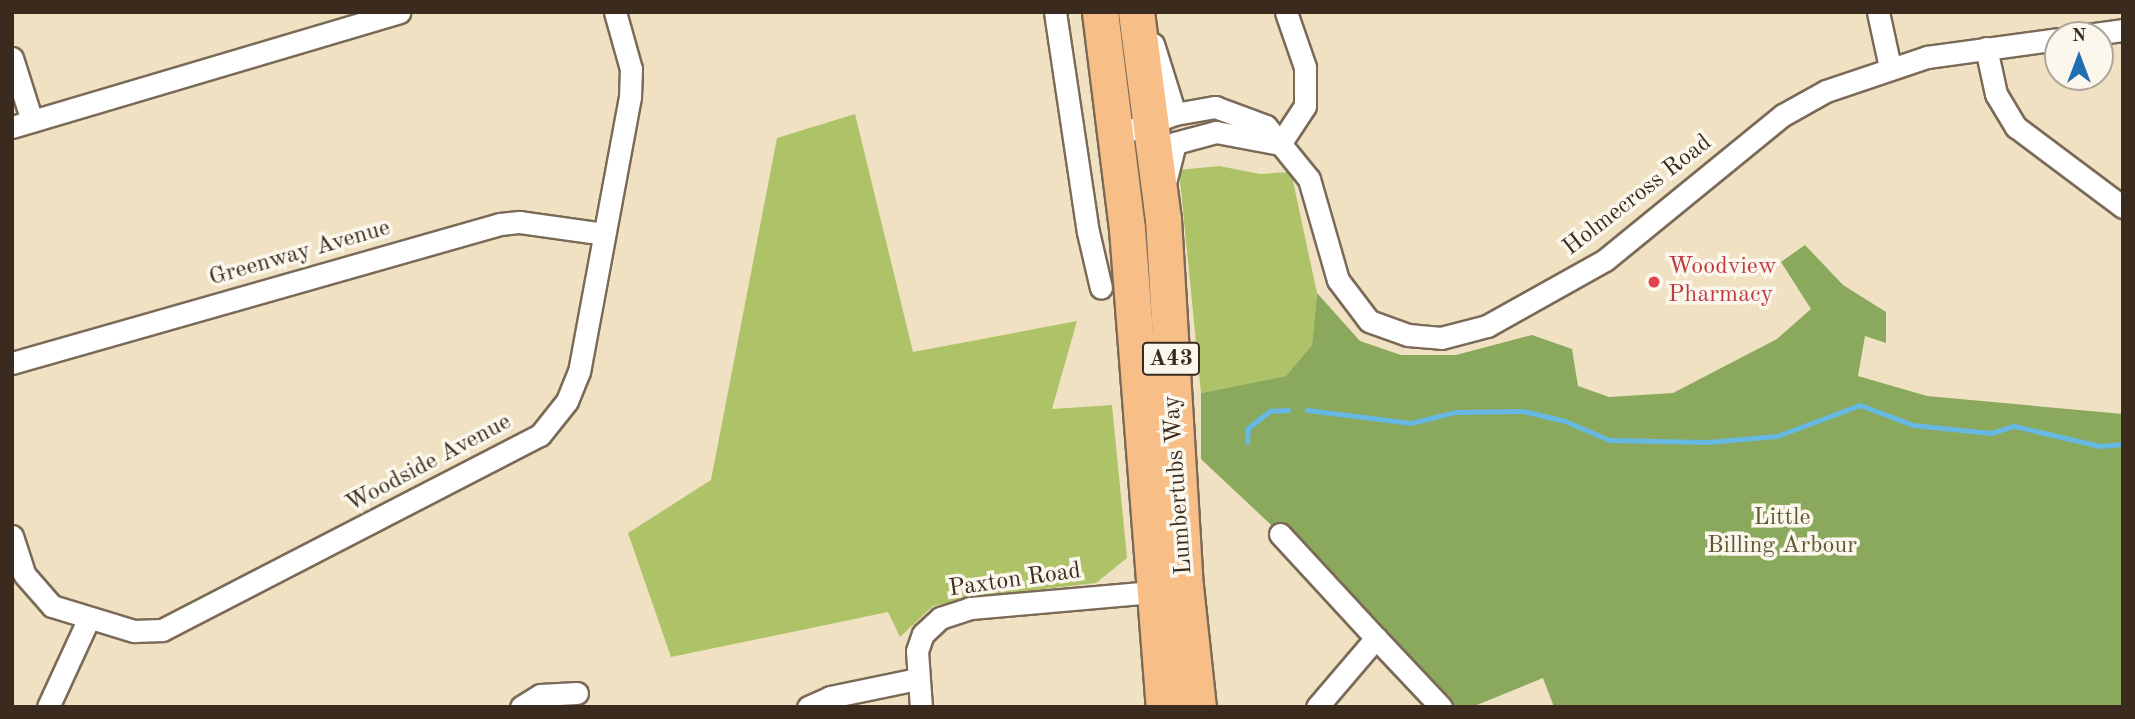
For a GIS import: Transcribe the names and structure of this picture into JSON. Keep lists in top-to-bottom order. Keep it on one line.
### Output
{"streets":{"highway":["A43","Lumbertubs Way"],"street":["Holmecross Road","Greenway Avenue","Woodside Avenue","Paxton Road"]},"crossings":[["Holmecross Road","Lumbertubs Way"],["Greenway Avenue","Woodside Avenue"],["Lumbertubs Way","Paxton Road"]],"parks":["Little Billing Arbour"],"places":["Woodview Pharmacy"],"north":"top"}
